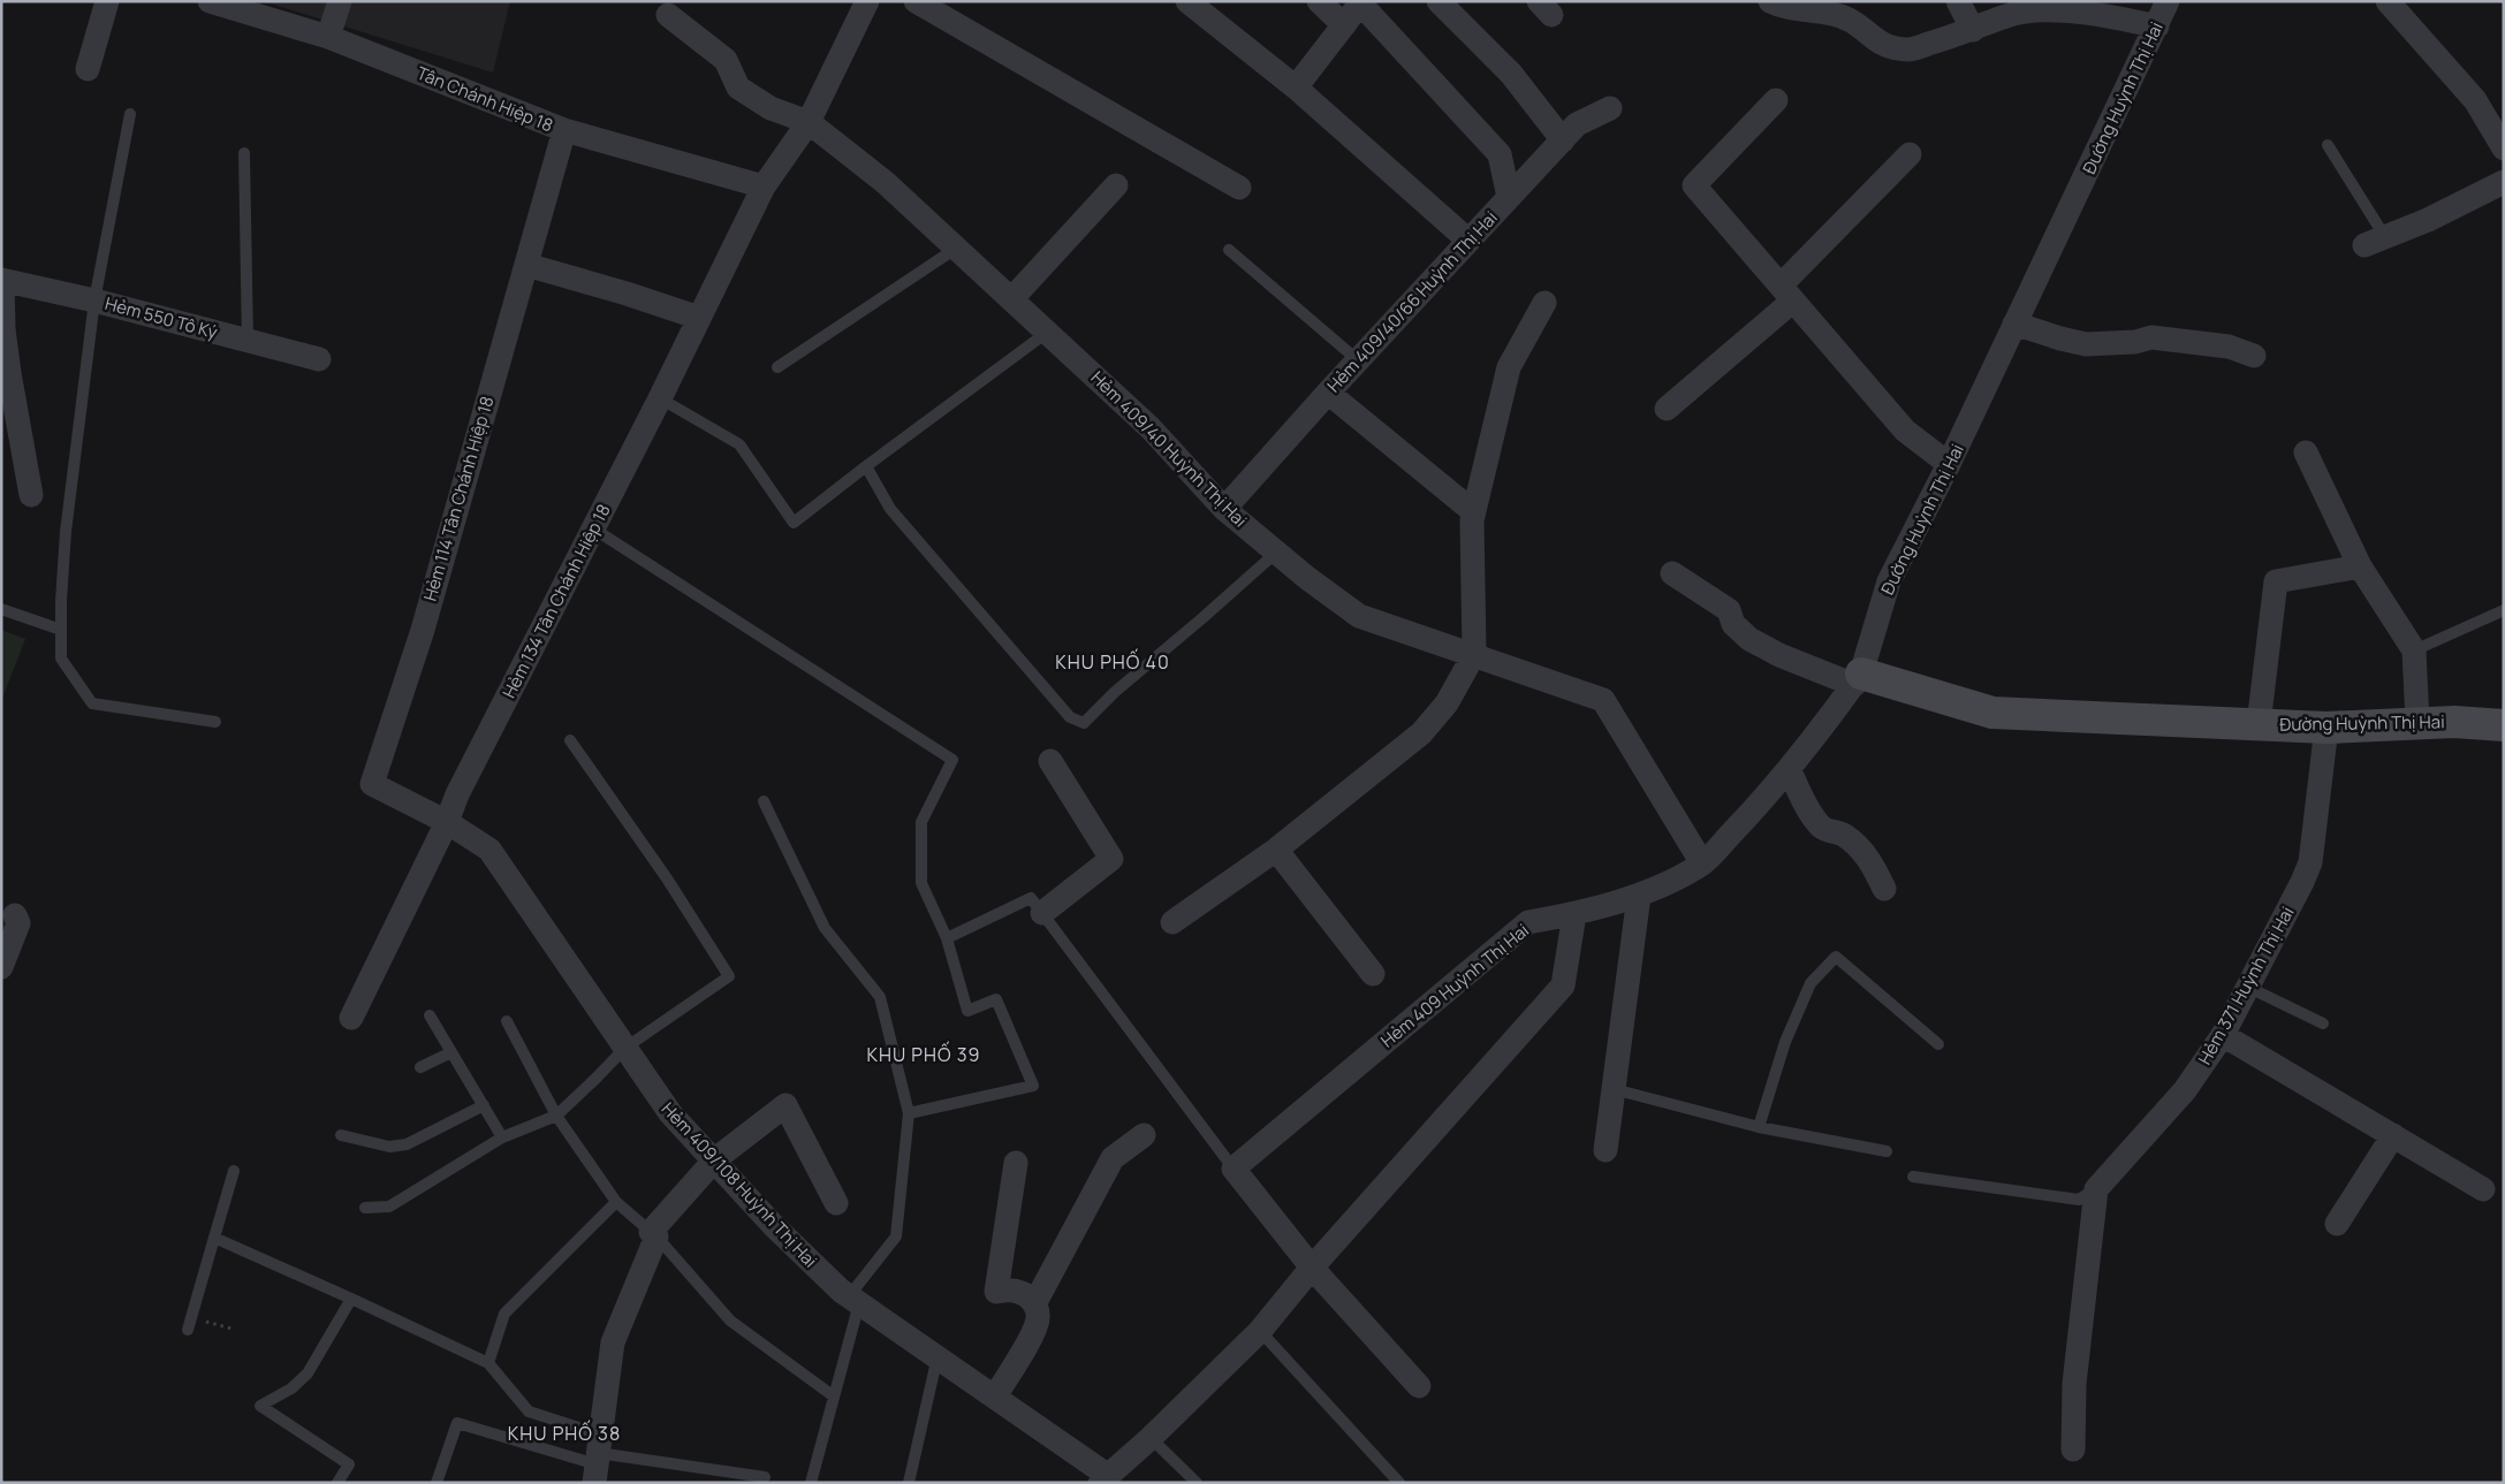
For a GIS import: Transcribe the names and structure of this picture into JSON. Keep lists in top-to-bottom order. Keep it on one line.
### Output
{"streets":{"street":["Đường Huỳnh Thị Hai","Tân Chánh Hiệp 18","Hẻm 409/40/66 Huỳnh Thị Hai","Hẻm 550 Tô Ký","Hẻm 409/40 Huỳnh Thị Hai","Hẻm 114 Tân Chánh Hiệp 18","Hẻm 134 Tân Chánh Hiệp 18","Hẻm 409 Huỳnh Thị Hai","Hẻm 371 Huỳnh Thị Hai","Hẻm 409/108 Huỳnh Thị Hai"]},"crossings":[["Đường Huỳnh Thị Hai","Hẻm 409 Huỳnh Thị Hai"],["Đường Huỳnh Thị Hai","Hẻm 371 Huỳnh Thị Hai"],["Tân Chánh Hiệp 18","Hẻm 114 Tân Chánh Hiệp 18"],["Tân Chánh Hiệp 18","Hẻm 134 Tân Chánh Hiệp 18"],["Hẻm 409/40/66 Huỳnh Thị Hai","Hẻm 409/40 Huỳnh Thị Hai"],["Hẻm 409/40 Huỳnh Thị Hai","Hẻm 134 Tân Chánh Hiệp 18"],["Hẻm 409/40 Huỳnh Thị Hai","Hẻm 409 Huỳnh Thị Hai"],["Hẻm 114 Tân Chánh Hiệp 18","Hẻm 134 Tân Chánh Hiệp 18"],["Hẻm 114 Tân Chánh Hiệp 18","Hẻm 409/108 Huỳnh Thị Hai"],["Hẻm 134 Tân Chánh Hiệp 18","Hẻm 409/108 Huỳnh Thị Hai"]],"districts":["KHU PHỐ 40","KHU PHỐ 39","KHU PHỐ 38"]}
